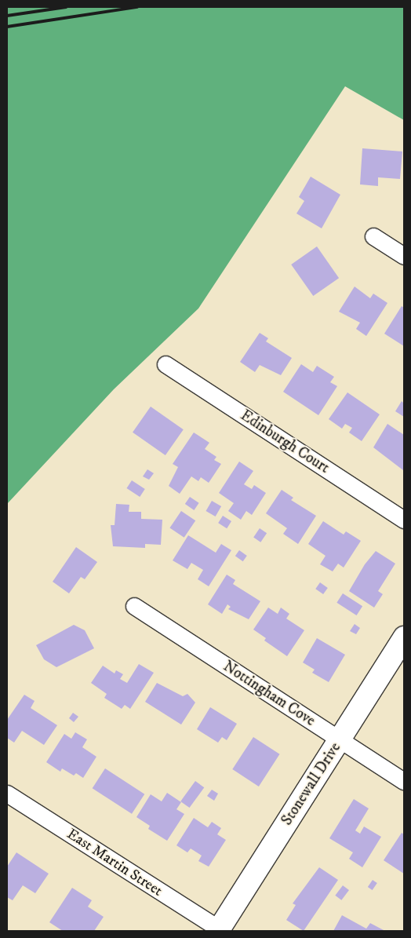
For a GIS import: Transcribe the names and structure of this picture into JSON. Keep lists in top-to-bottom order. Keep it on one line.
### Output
{"streets":{"street":["Edinburgh Court","Nottingham Cove","Stonewall Drive","East Martin Street"]},"crossings":[["Nottingham Cove","Stonewall Drive"],["Stonewall Drive","East Martin Street"]]}
